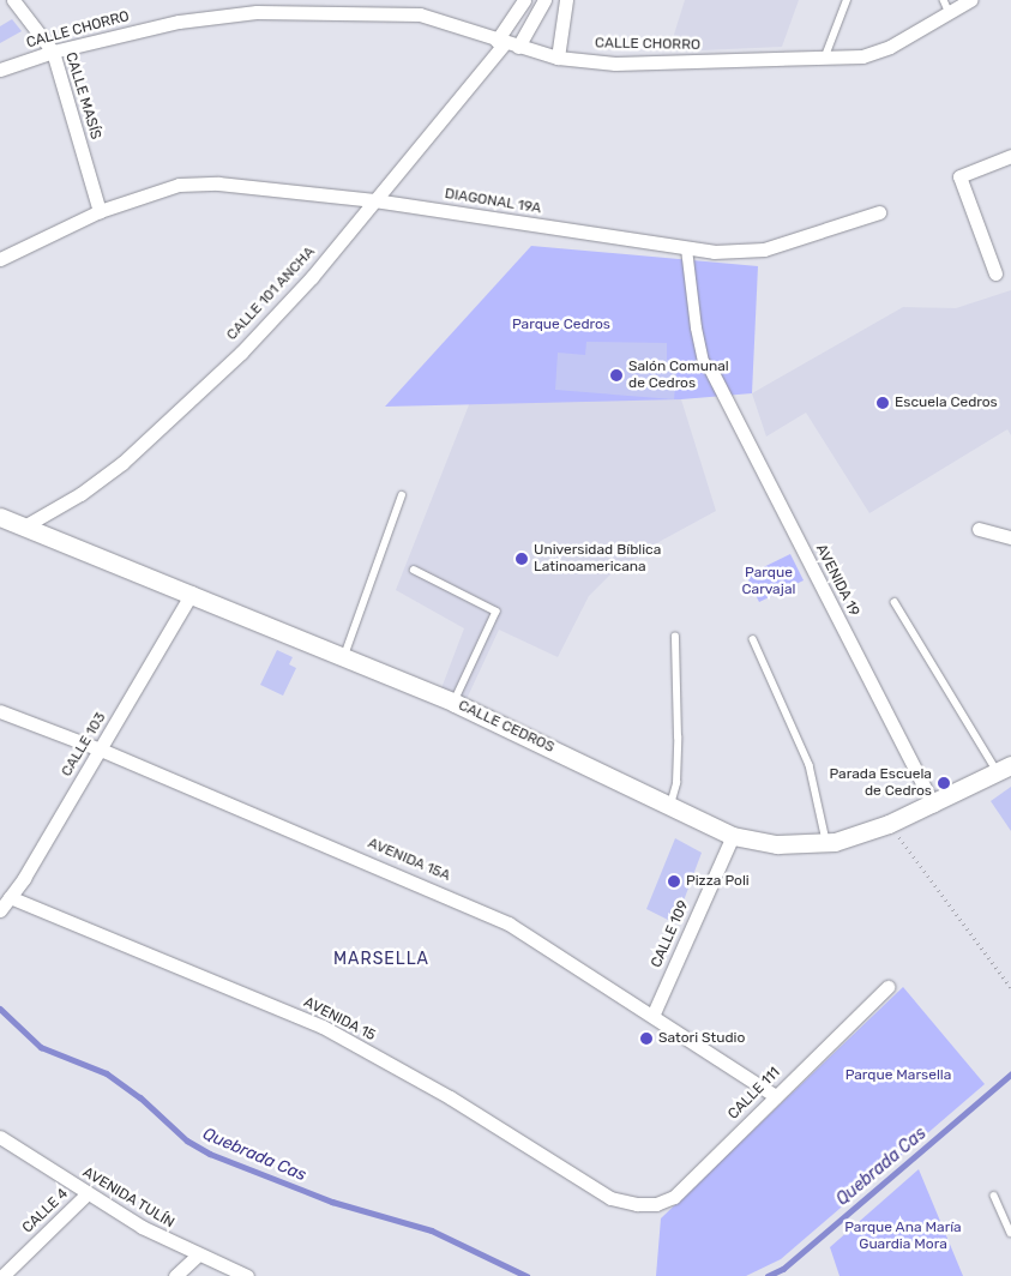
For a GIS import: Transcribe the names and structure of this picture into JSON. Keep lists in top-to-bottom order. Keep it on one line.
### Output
{"streets":{"street":["CALLE CHORRO","CALLE MASÍS","DIAGONAL 19A","CALLE 101 ANCHA","AVENIDA 19","CALLE CEDROS","CALLE 103","AVENIDA 15A","CALLE 109","AVENIDA 15","CALLE 111","AVENIDA TULÍN","CALLE 4"]},"crossings":[["CALLE CHORRO","CALLE MASÍS"],["CALLE CHORRO","CALLE 101 ANCHA"],["CALLE MASÍS","DIAGONAL 19A"],["DIAGONAL 19A","CALLE 101 ANCHA"],["CALLE 101 ANCHA","CALLE CEDROS"],["AVENIDA 19","CALLE CEDROS"],["CALLE CEDROS","CALLE 103"],["CALLE CEDROS","CALLE 109"],["CALLE 103","AVENIDA 15A"],["CALLE 103","AVENIDA 15"],["AVENIDA 15A","CALLE 109"],["AVENIDA 15A","CALLE 111"],["AVENIDA 15","CALLE 111"],["AVENIDA TULÍN","CALLE 4"]],"districts":["MARSELLA"],"water":["Quebrada Cas"],"parks":["Parque Cedros","Parque Carvajal","Parque Marsella","Parque Ana María Guardia Mora"],"places":["Salón Comunal de Cedros","Escuela Cedros","Universidad Bíblica Latinoamericana","Parada Escuela de Cedros","Pizza Poli","Satori Studio"]}
